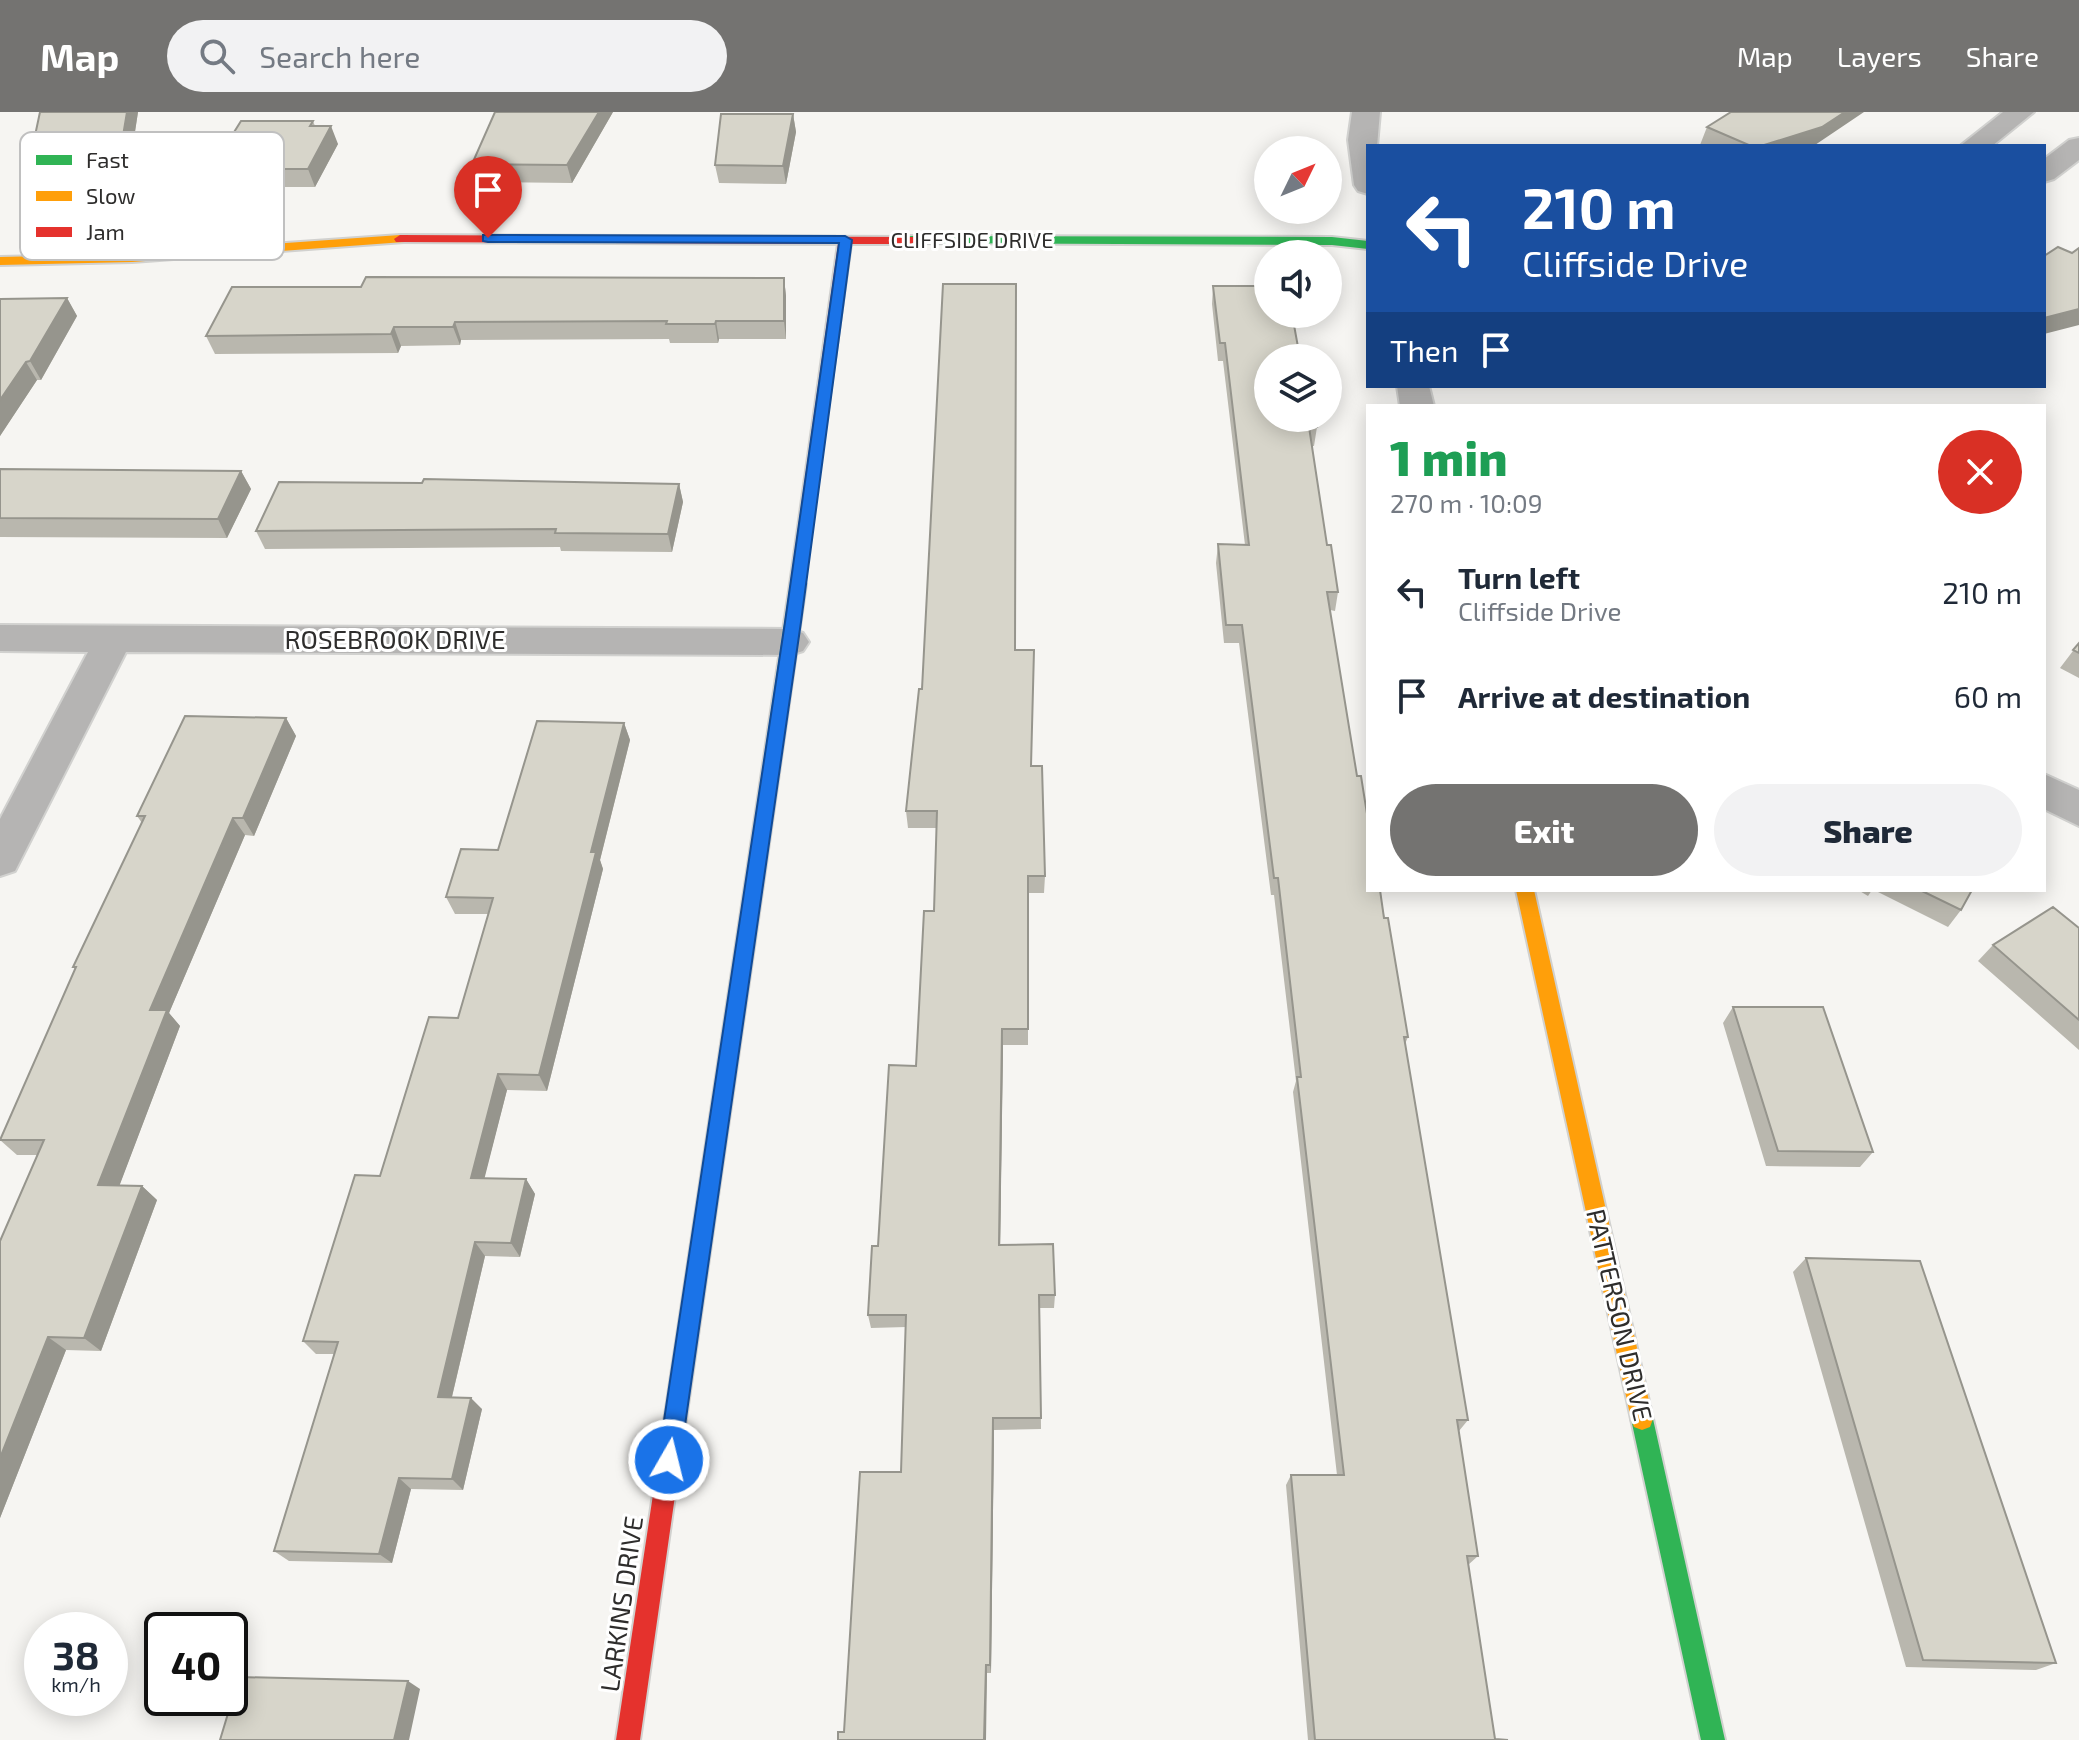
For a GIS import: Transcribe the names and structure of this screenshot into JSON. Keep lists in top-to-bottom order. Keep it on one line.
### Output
{"streets":{"street":["CLIFFSIDE DRIVE","ROSEBROOK DRIVE","PATTERSON DRIVE","LARKINS DRIVE"]},"crossings":[["CLIFFSIDE DRIVE","LARKINS DRIVE"],["ROSEBROOK DRIVE","LARKINS DRIVE"]],"legend":["Fast","Slow","Jam"],"north":"top right","page":{"header":"Map","search":"Search here","nav":["Map","Layers","Share"],"turn":["210 m","Cliffside Drive"],"then":"Then","heading":["1 min","270 m · 10:09"],"list":[{"name":"Turn left","note":"Cliffside Drive","value":"210 m"},{"name":"Arrive at destination","value":"60 m"}],"buttons":["Exit","Share"],"speed":"38 km/h","limit":"40"}}
